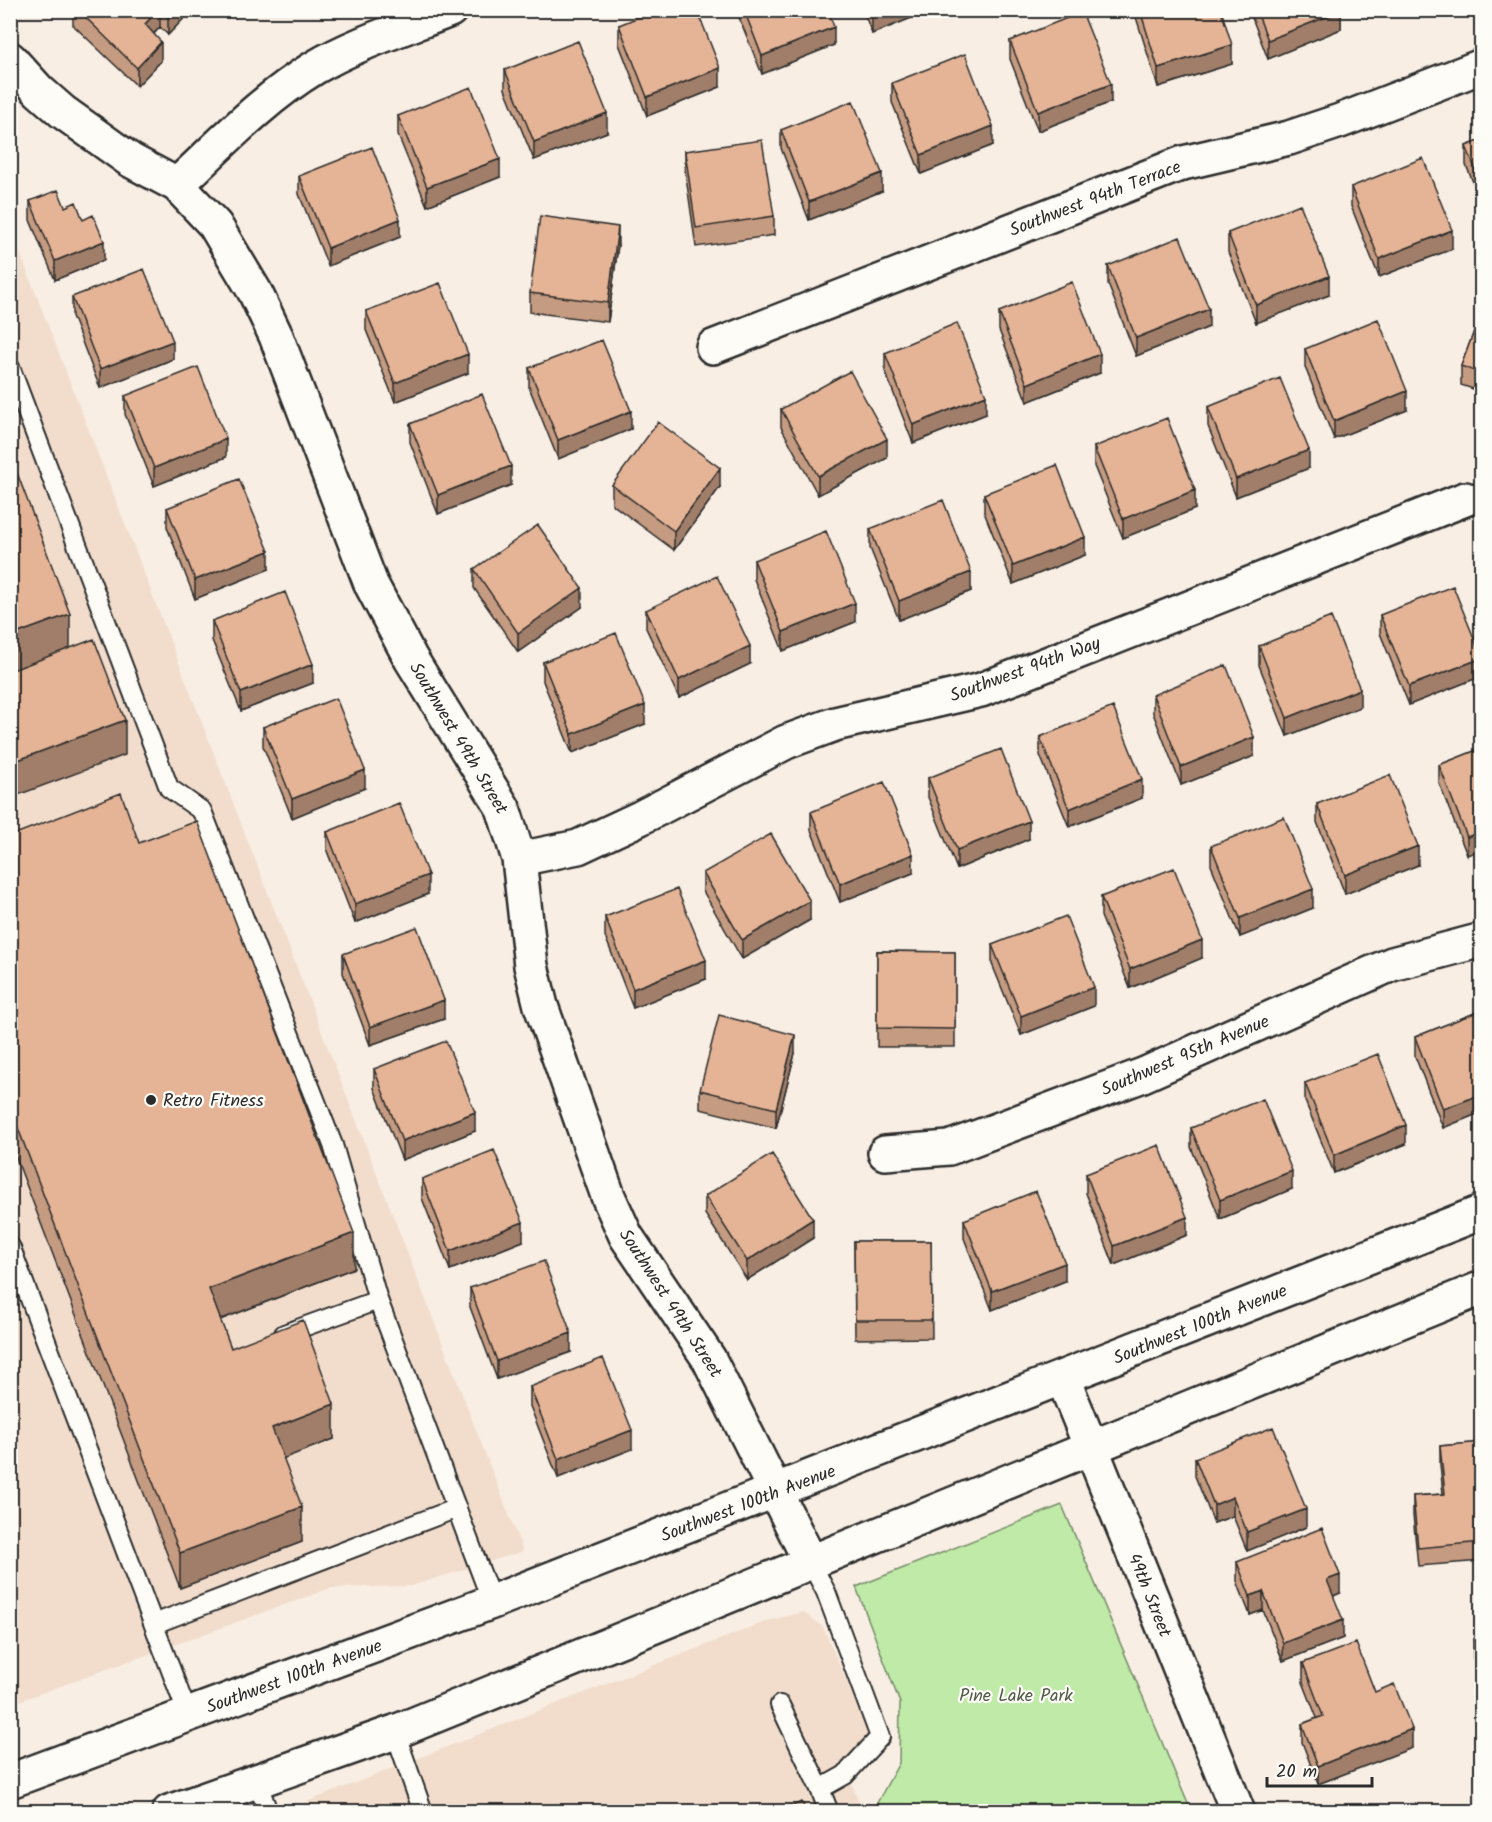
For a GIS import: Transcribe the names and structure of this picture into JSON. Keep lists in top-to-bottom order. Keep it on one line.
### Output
{"streets":{"street":["Southwest 94th Terrace","Southwest 94th Way","Southwest 49th Street","Southwest 95th Avenue","Southwest 100th Avenue","49th Street"]},"crossings":[["Southwest 94th Way","Southwest 49th Street"],["Southwest 49th Street","Southwest 100th Avenue"],["Southwest 100th Avenue","49th Street"]],"parks":["Pine Lake Park"],"places":["Retro Fitness"],"scale_bar":"20 m"}
